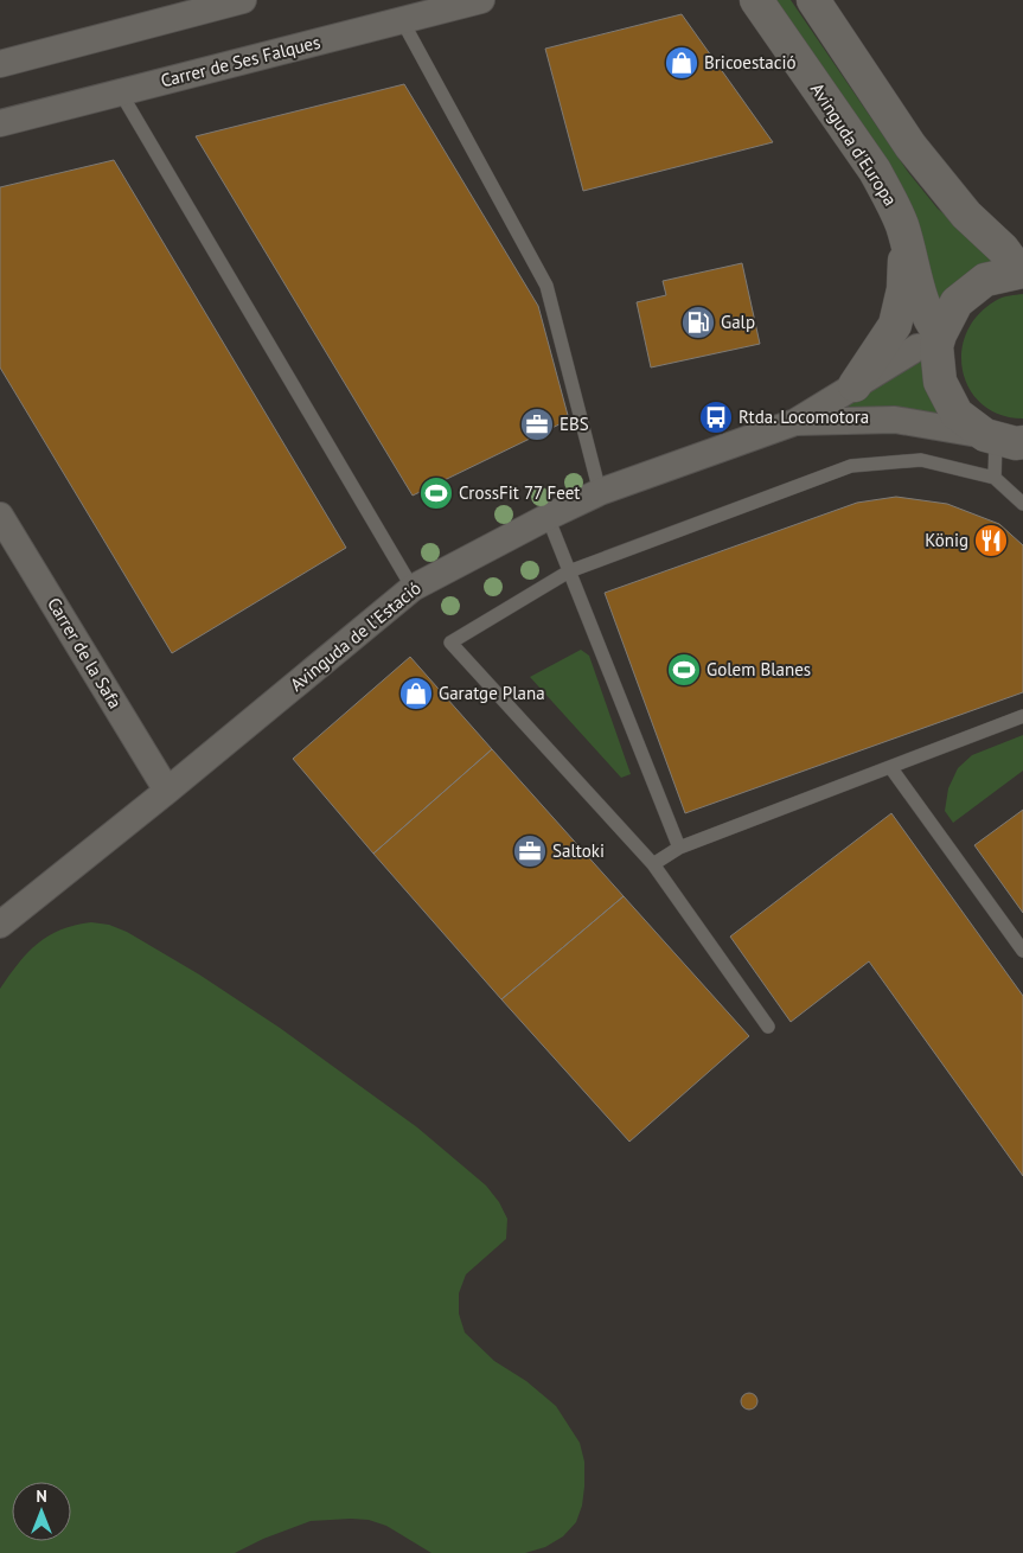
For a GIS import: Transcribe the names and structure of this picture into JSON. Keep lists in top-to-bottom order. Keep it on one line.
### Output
{"streets":{"street":["Carrer de Ses Falques","Avinguda d'Europa","Avinguda de l'Estació","Carrer de la Safa"]},"crossings":[["Avinguda d'Europa","Avinguda de l'Estació"],["Avinguda de l'Estació","Carrer de la Safa"]],"places":{"shop":["Bricoestació","Garatge Plana"],"fuel station":["Galp"],"bus stop":["Rtda. Locomotora"],"office":["EBS","Saltoki"],"sports":["CrossFit 77 Feet","Golem Blanes"],"restaurant":["König"]},"north":"top"}
